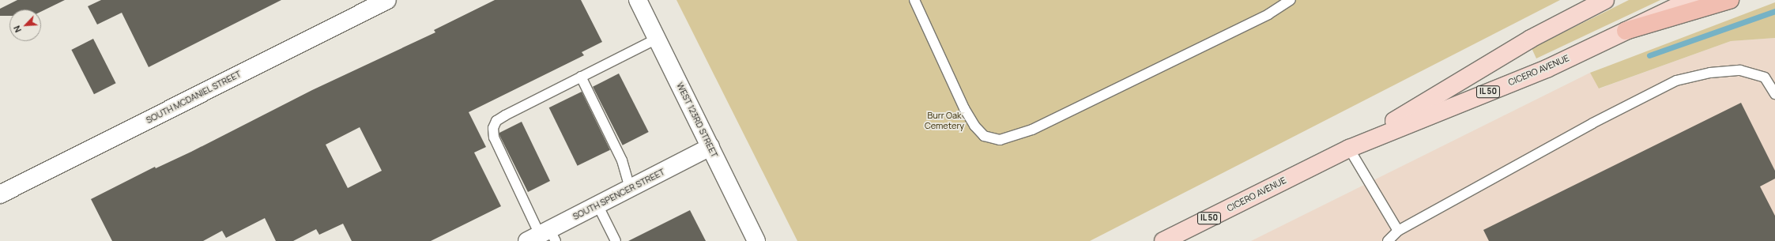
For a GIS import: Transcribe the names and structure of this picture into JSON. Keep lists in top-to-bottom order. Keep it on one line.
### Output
{"streets":{"main road":["CICERO AVENUE","IL 50"],"street":["SOUTH MCDANIEL STREET","WEST 123RD STREET","SOUTH SPENCER STREET"]},"crossings":[["WEST 123RD STREET","SOUTH SPENCER STREET"]],"parks":["Burr Oak Cemetery"],"north":"bottom left"}
